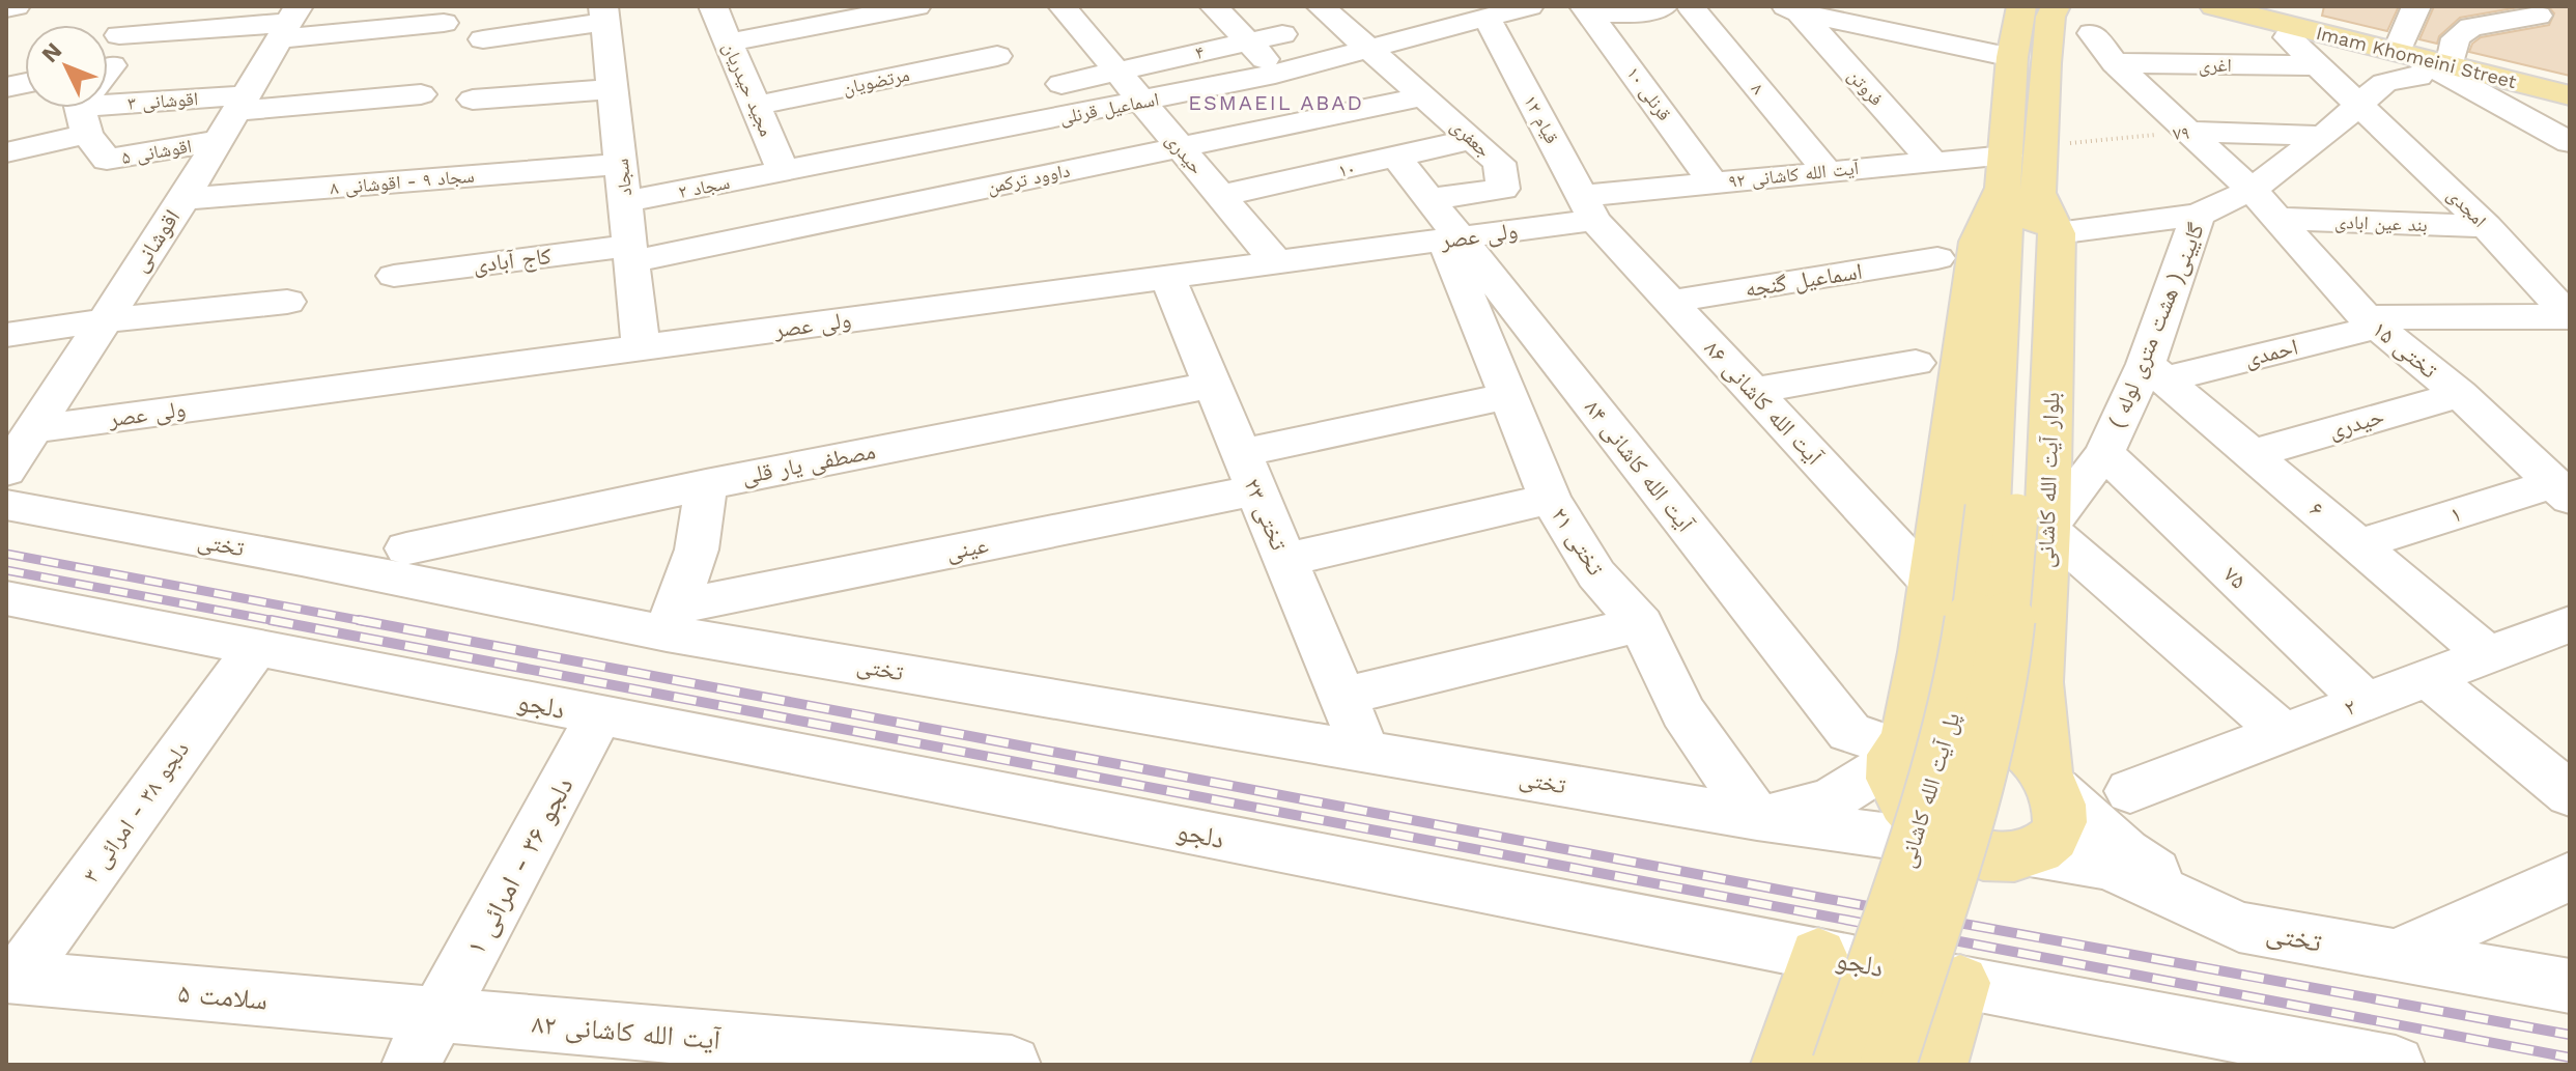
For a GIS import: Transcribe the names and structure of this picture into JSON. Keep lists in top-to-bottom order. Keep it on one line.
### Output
{"streets":{"main road":["Imam Khomeini Street","بلوار آیت الله کاشانی","پل آیت الله کاشانی"],"street":["۴","اغری","مرتضویان","فروتن","۸","مجید حیدریان","قرنلی ۱۰","اقوشانی ۳","اسماعیل قرنلی","۱۲ قیام","۷۹","جعفری","اقوشانی ۵","حیدری","۱۰","آیت الله کاشانی ۹۲","سجاد","داوود ترکمن","سجاد ۹ - اقوشانی ۸","سجاد ۲","امجدی","بند عین ابادی","ولی عصر","اقوشانی","کاج آبادی","اسماعیل گنجه","گایینی( هشت متری لوله )","تختی ۱۵","احمدی","آیت الله کاشانی ۸۶","مصطفی یار قلی","آیت الله کاشانی ۸۴","۶","تختی ۲۳","۱","تختی ۲۱","تختی","عینی","۷۵","دلجو","۲","دلجو ۳۸ - امرائی ۳","دلجو ۳۶ - امرائی ۱","سلامت ۵","آیت الله کاشانی ۸۲"]},"crossings":[["۴","حیدری"],["Imam Khomeini Street","گایینی( هشت متری لوله )"],["اغری","امجدی"],["اغری","تختی ۱۵"],["مرتضویان","مجید حیدریان"],["فروتن","آیت الله کاشانی ۹۲"],["۸","آیت الله کاشانی ۹۲"],["مجید حیدریان","اسماعیل قرنلی"],["مجید حیدریان","سجاد ۲"],["قرنلی ۱۰","آیت الله کاشانی ۹۲"],["اقوشانی ۳","اقوشانی ۵"],["اقوشانی ۳","اقوشانی"],["اسماعیل قرنلی","۱۲ قیام"],["اسماعیل قرنلی","جعفری"],["اسماعیل قرنلی","حیدری"],["اسماعیل قرنلی","سجاد ۲"],["۱۲ قیام","آیت الله کاشانی ۹۲"],["۱۲ قیام","ولی عصر"],["۱۲ قیام","آیت الله کاشانی ۸۶"],["۷۹","گایینی( هشت متری لوله )"],["۷۹","تختی ۱۵"],["۷۹","بلوار آیت الله کاشانی"],["جعفری","۱۰"],["جعفری","داوود ترکمن"],["جعفری","آیت الله کاشانی ۸۴"],["اقوشانی ۵","اقوشانی"],["حیدری","۱۰"],["حیدری","داوود ترکمن"],["حیدری","ولی عصر"],["حیدری","تختی ۱۵"],["حیدری","۶"],["۱۰","آیت الله کاشانی ۸۴"],["آیت الله کاشانی ۹۲","ولی عصر"],["آیت الله کاشانی ۹۲","آیت الله کاشانی ۸۶"],["آیت الله کاشانی ۹۲","بلوار آیت الله کاشانی"],["سجاد","داوود ترکمن"],["سجاد","سجاد ۹ - اقوشانی ۸"],["سجاد","سجاد ۲"],["سجاد","ولی عصر"],["سجاد","کاج آبادی"],["داوود ترکمن","کاج آبادی"],["سجاد ۹ - اقوشانی ۸","اقوشانی"],["امجدی","بند عین ابادی"],["امجدی","گایینی( هشت متری لوله )"],["امجدی","احمدی"],["بند عین ابادی","تختی ۱۵"],["ولی عصر","اقوشانی"],["ولی عصر","آیت الله کاشانی ۸۶"],["ولی عصر","آیت الله کاشانی ۸۴"],["ولی عصر","تختی ۲۳"],["ولی عصر","تختی ۲۱"],["اسماعیل گنجه","آیت الله کاشانی ۸۶"],["گایینی( هشت متری لوله )","تختی ۱۵"],["گایینی( هشت متری لوله )","احمدی"],["گایینی( هشت متری لوله )","بلوار آیت الله کاشانی"],["گایینی( هشت متری لوله )","۶"],["گایینی( هشت متری لوله )","۷۵"],["گایینی( هشت متری لوله )","پل آیت الله کاشانی"],["تختی ۱۵","احمدی"],["تختی ۱۵","۱"],["احمدی","۶"],["آیت الله کاشانی ۸۶","بلوار آیت الله کاشانی"],["مصطفی یار قلی","تختی ۲۳"],["آیت الله کاشانی ۸۴","بلوار آیت الله کاشانی"],["آیت الله کاشانی ۸۴","تختی ۲۱"],["آیت الله کاشانی ۸۴","تختی"],["بلوار آیت الله کاشانی","تختی"],["بلوار آیت الله کاشانی","پل آیت الله کاشانی"],["۶","۱"],["۶","۲"],["تختی ۲۳","تختی"],["تختی ۲۳","عینی"],["تختی ۲۱","تختی"],["تختی ۲۱","عینی"],["تختی","عینی"],["۷۵","۲"],["دلجو","دلجو ۳۸ - امرائی ۳"],["دلجو","دلجو ۳۶ - امرائی ۱"],["دلجو ۳۸ - امرائی ۳","سلامت ۵"],["دلجو ۳۶ - امرائی ۱","سلامت ۵"],["دلجو ۳۶ - امرائی ۱","آیت الله کاشانی ۸۲"],["سلامت ۵","آیت الله کاشانی ۸۲"]],"districts":["ESMAEIL ABAD"],"north":"top left"}
